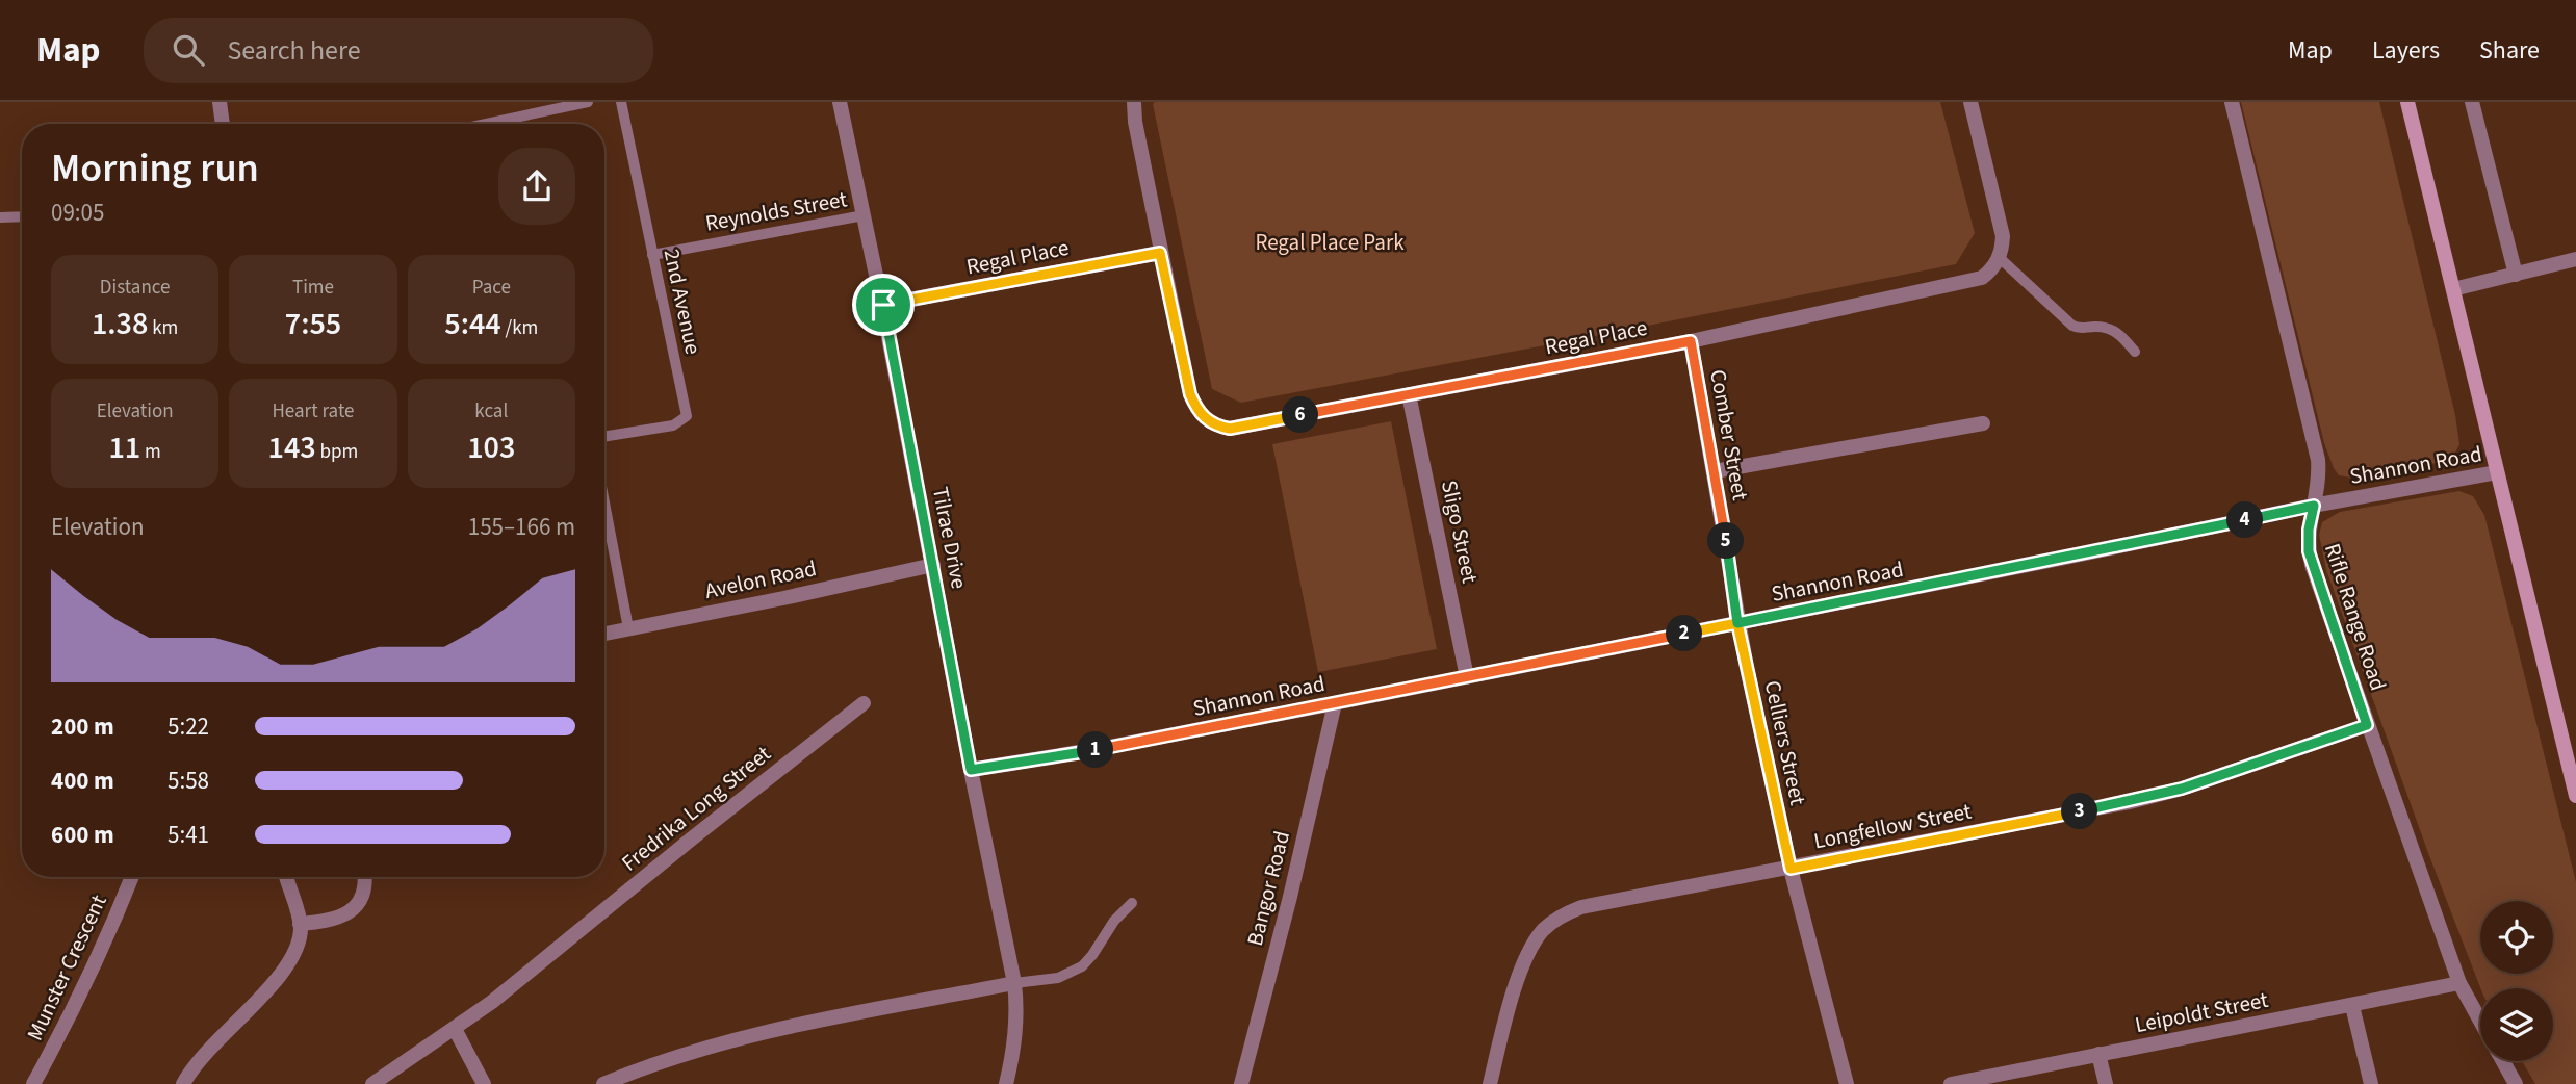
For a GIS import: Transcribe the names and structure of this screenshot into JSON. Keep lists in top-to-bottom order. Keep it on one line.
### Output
{"streets":{"street":["Regal Place","Comber Street","Shannon Road","Sligo Street","Tilrae Drive","Avelon Road","Rifle Range Road","Celliers Street","Fredrika Long Street","Longfellow Street","Bangor Road","Munster Crescent","Leipoldt Street"],"lane":["Reynolds Street","2nd Avenue"]},"crossings":[["Reynolds Street","2nd Avenue"],["Reynolds Street","Tilrae Drive"],["Regal Place","Comber Street"],["Regal Place","Sligo Street"],["Regal Place","Tilrae Drive"],["Comber Street","Shannon Road"],["Comber Street","Celliers Street"],["Shannon Road","Sligo Street"],["Shannon Road","Tilrae Drive"],["Shannon Road","Rifle Range Road"],["Shannon Road","Celliers Street"],["Shannon Road","Bangor Road"],["Tilrae Drive","Avelon Road"],["Rifle Range Road","Longfellow Street"],["Rifle Range Road","Leipoldt Street"],["Celliers Street","Longfellow Street"]],"parks":["Regal Place Park"],"page":{"header":"Map","search":"Search here","nav":["Map","Layers","Share"],"heading":["Morning run","09:05"],"stats":[["Distance","1.38 km"],["Time","7:55"],["Pace","5:44 /km"],["Elevation","11 m"],["Heart rate","143 bpm"],["kcal","103"]],"pins":["6","4","5","2","1","3"],"chart":["Elevation","155–166 m"],"list":[{"name":"200 m","note":"5:22"},{"name":"400 m","note":"5:58"},{"name":"600 m","note":"5:41"}]}}
